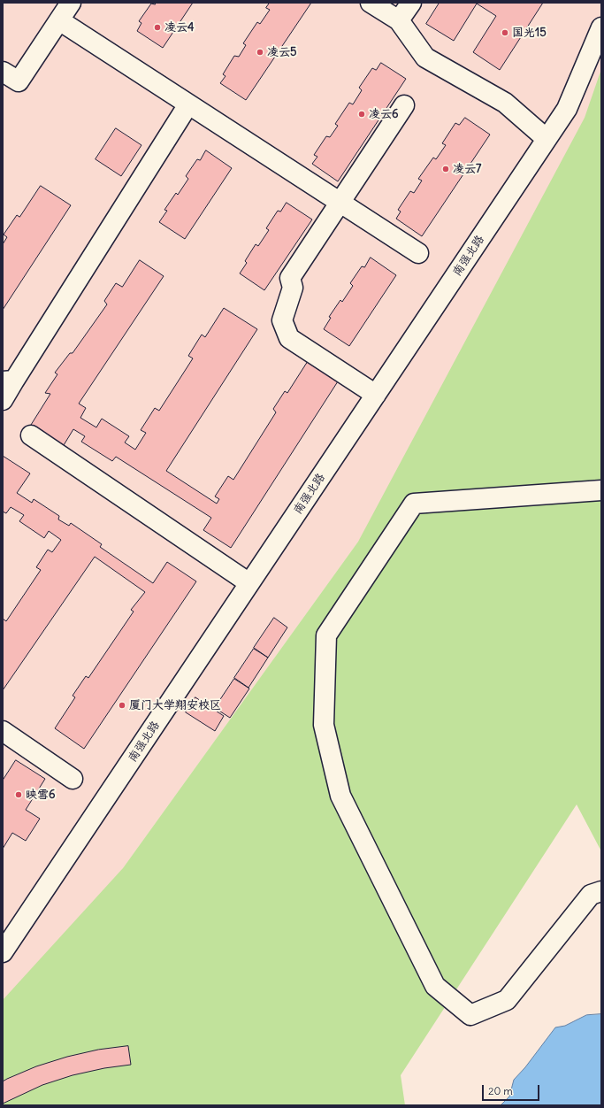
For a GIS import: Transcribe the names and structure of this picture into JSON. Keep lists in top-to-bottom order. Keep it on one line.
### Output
{"streets":{"street":["南强北路"]},"places":["凌云4","国光15","凌云5","凌云6","凌云7","厦门大学翔安校区","映雪6"],"scale_bar":"20 m"}
